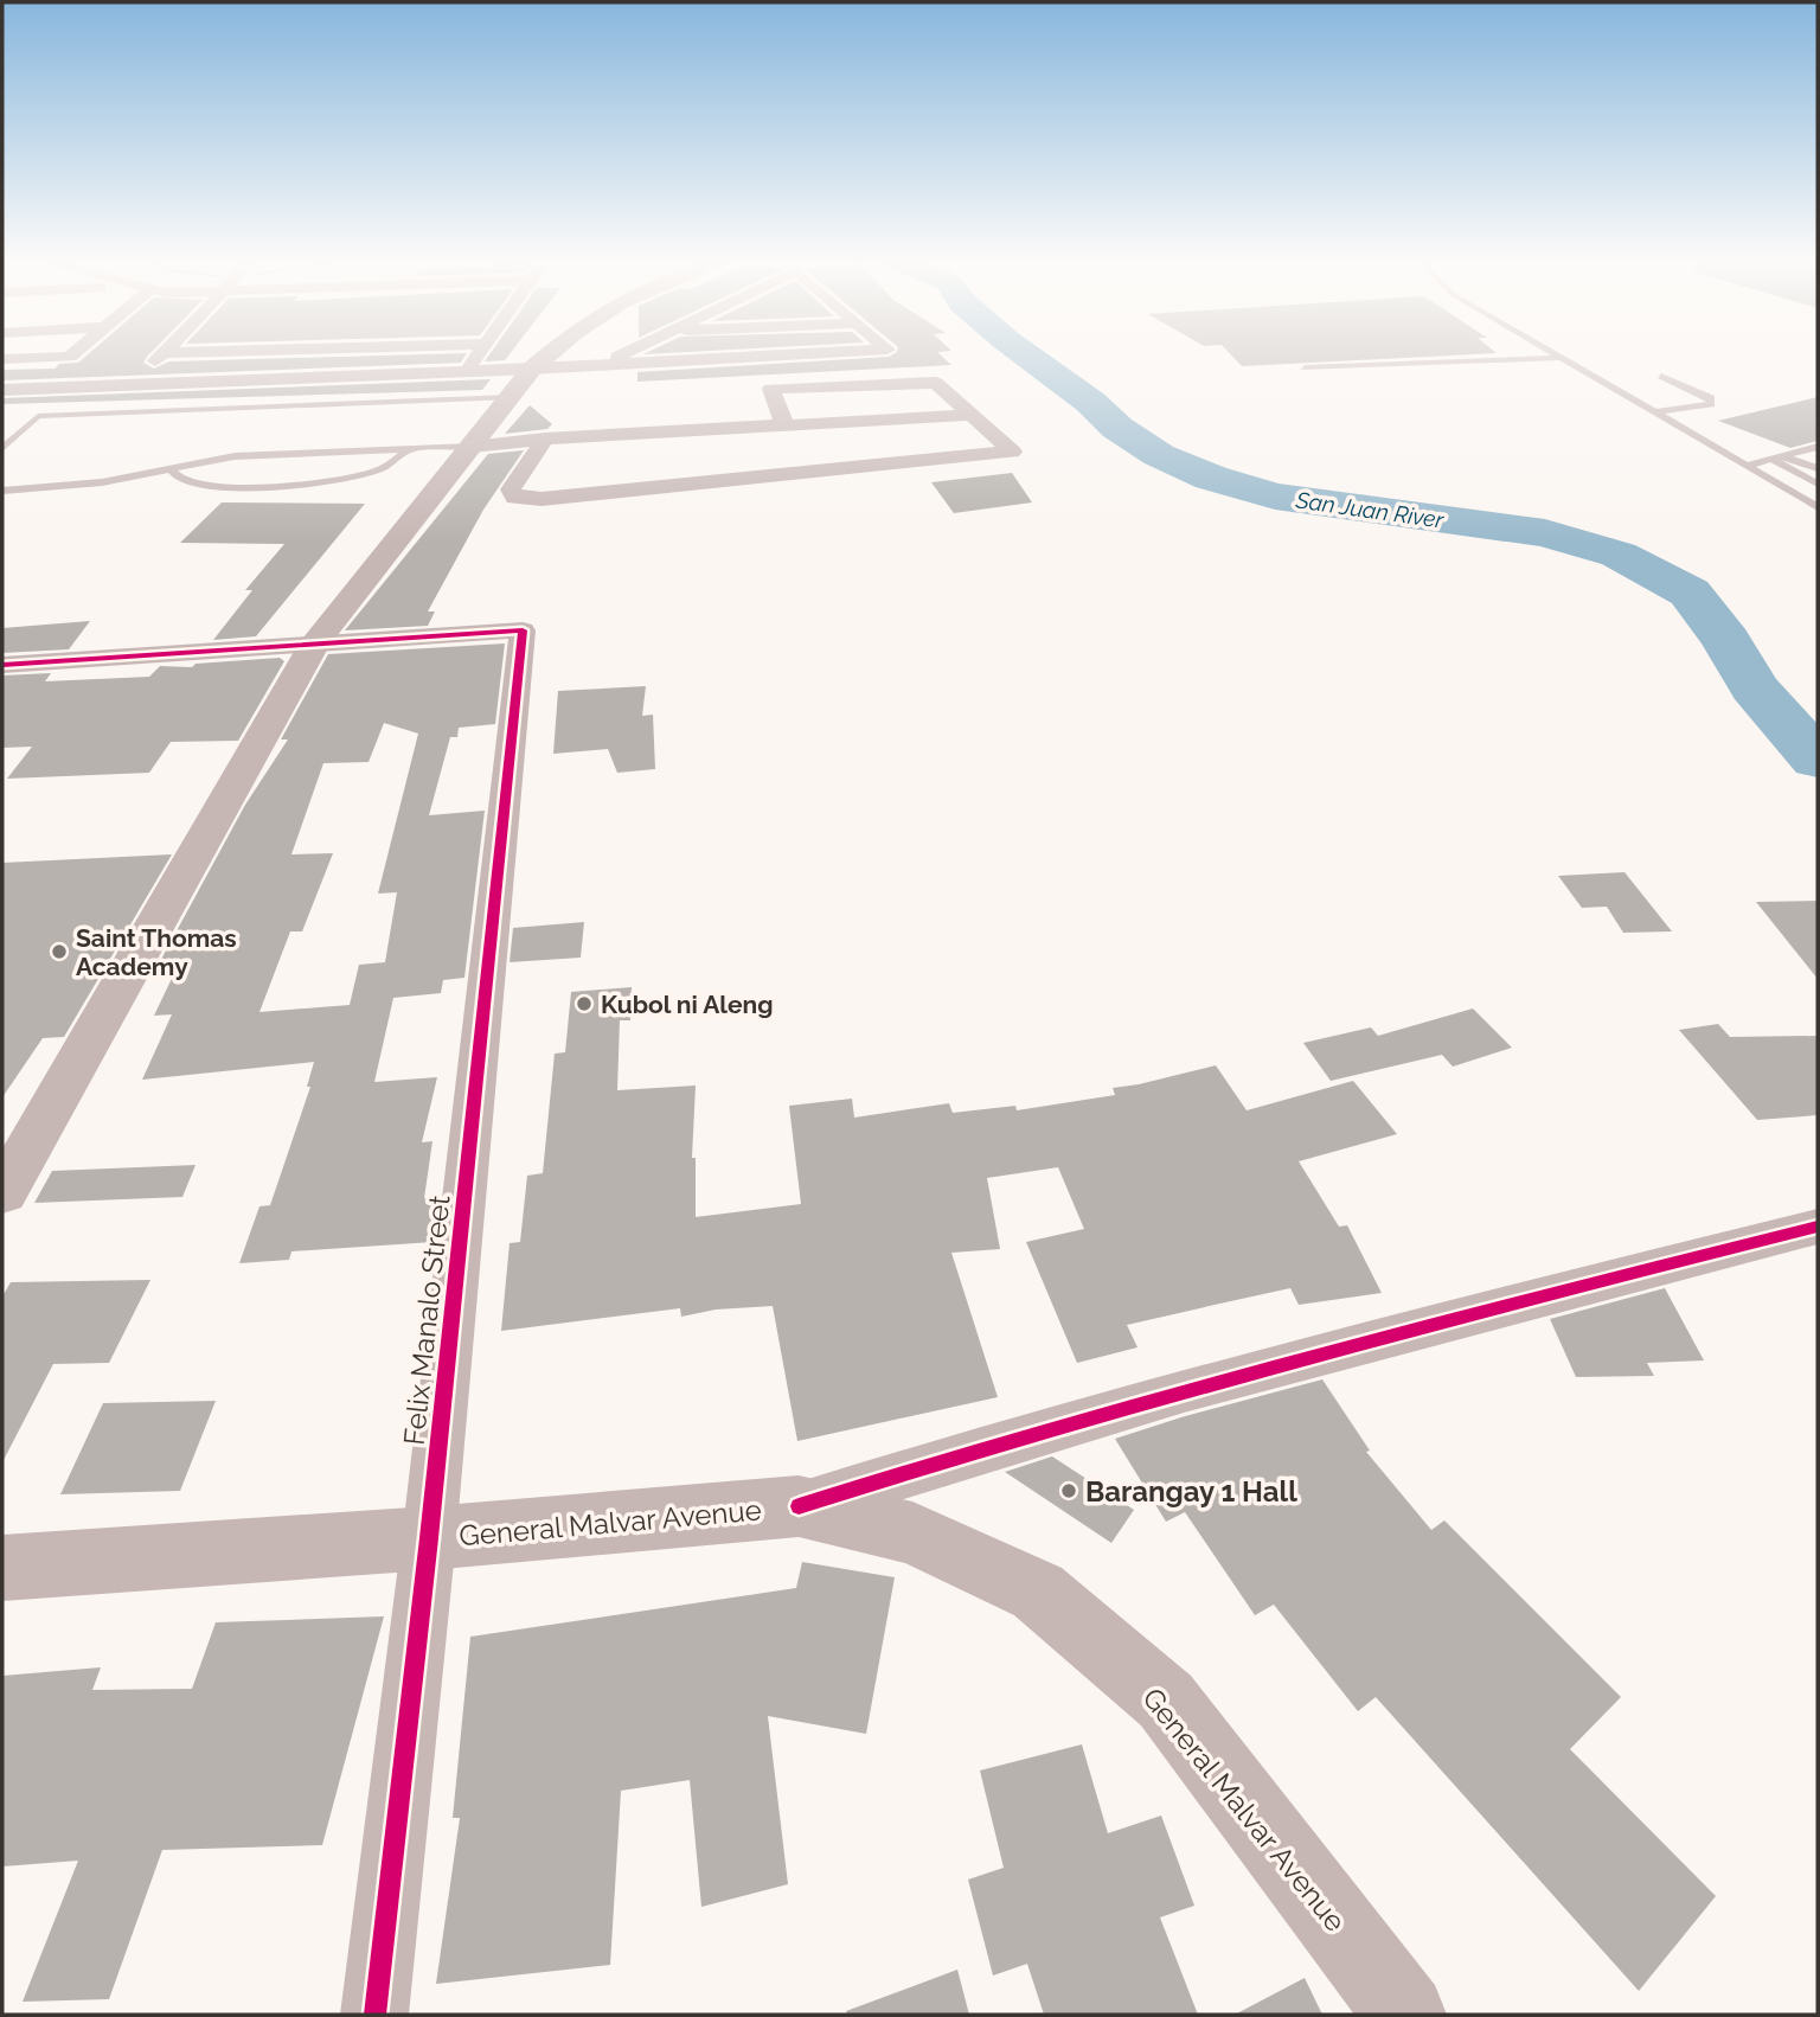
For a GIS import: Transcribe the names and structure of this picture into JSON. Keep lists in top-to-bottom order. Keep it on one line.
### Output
{"streets":{"main road":["General Malvar Avenue"],"street":["Felix Manalo Street"]},"crossings":[["Felix Manalo Street","General Malvar Avenue"]],"water":["San Juan River"],"places":["Saint Thomas Academy","Kubol ni Aleng","Barangay 1 Hall"]}
